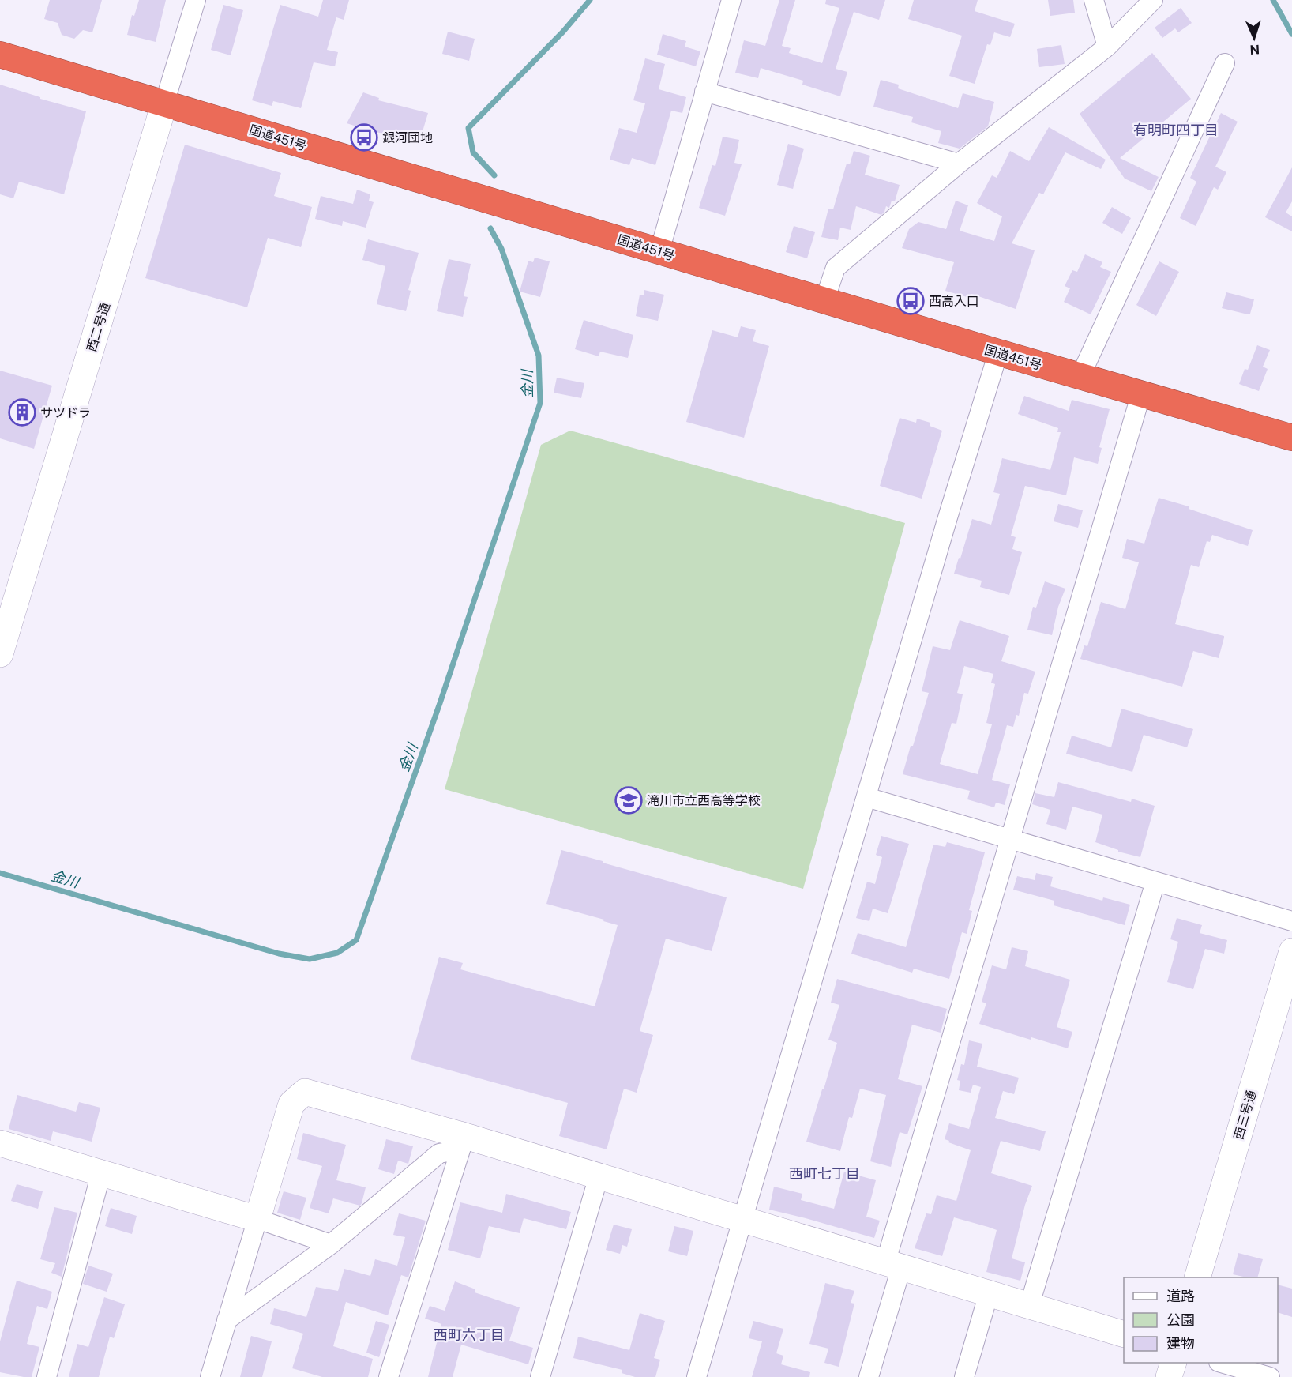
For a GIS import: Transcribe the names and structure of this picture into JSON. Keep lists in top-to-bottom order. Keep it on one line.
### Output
{"streets":{"highway":["国道451号"],"street":["西二号通","西三号通"]},"crossings":[["国道451号","西二号通"]],"districts":["有明町四丁目","西町七丁目","西町六丁目"],"water":["金川"],"places":{"bus stop":["銀河団地","西高入口"],"building":["サツドラ"],"school or university":["滝川市立西高等学校"]},"legend":["道路","公園","建物"],"north":"bottom"}
